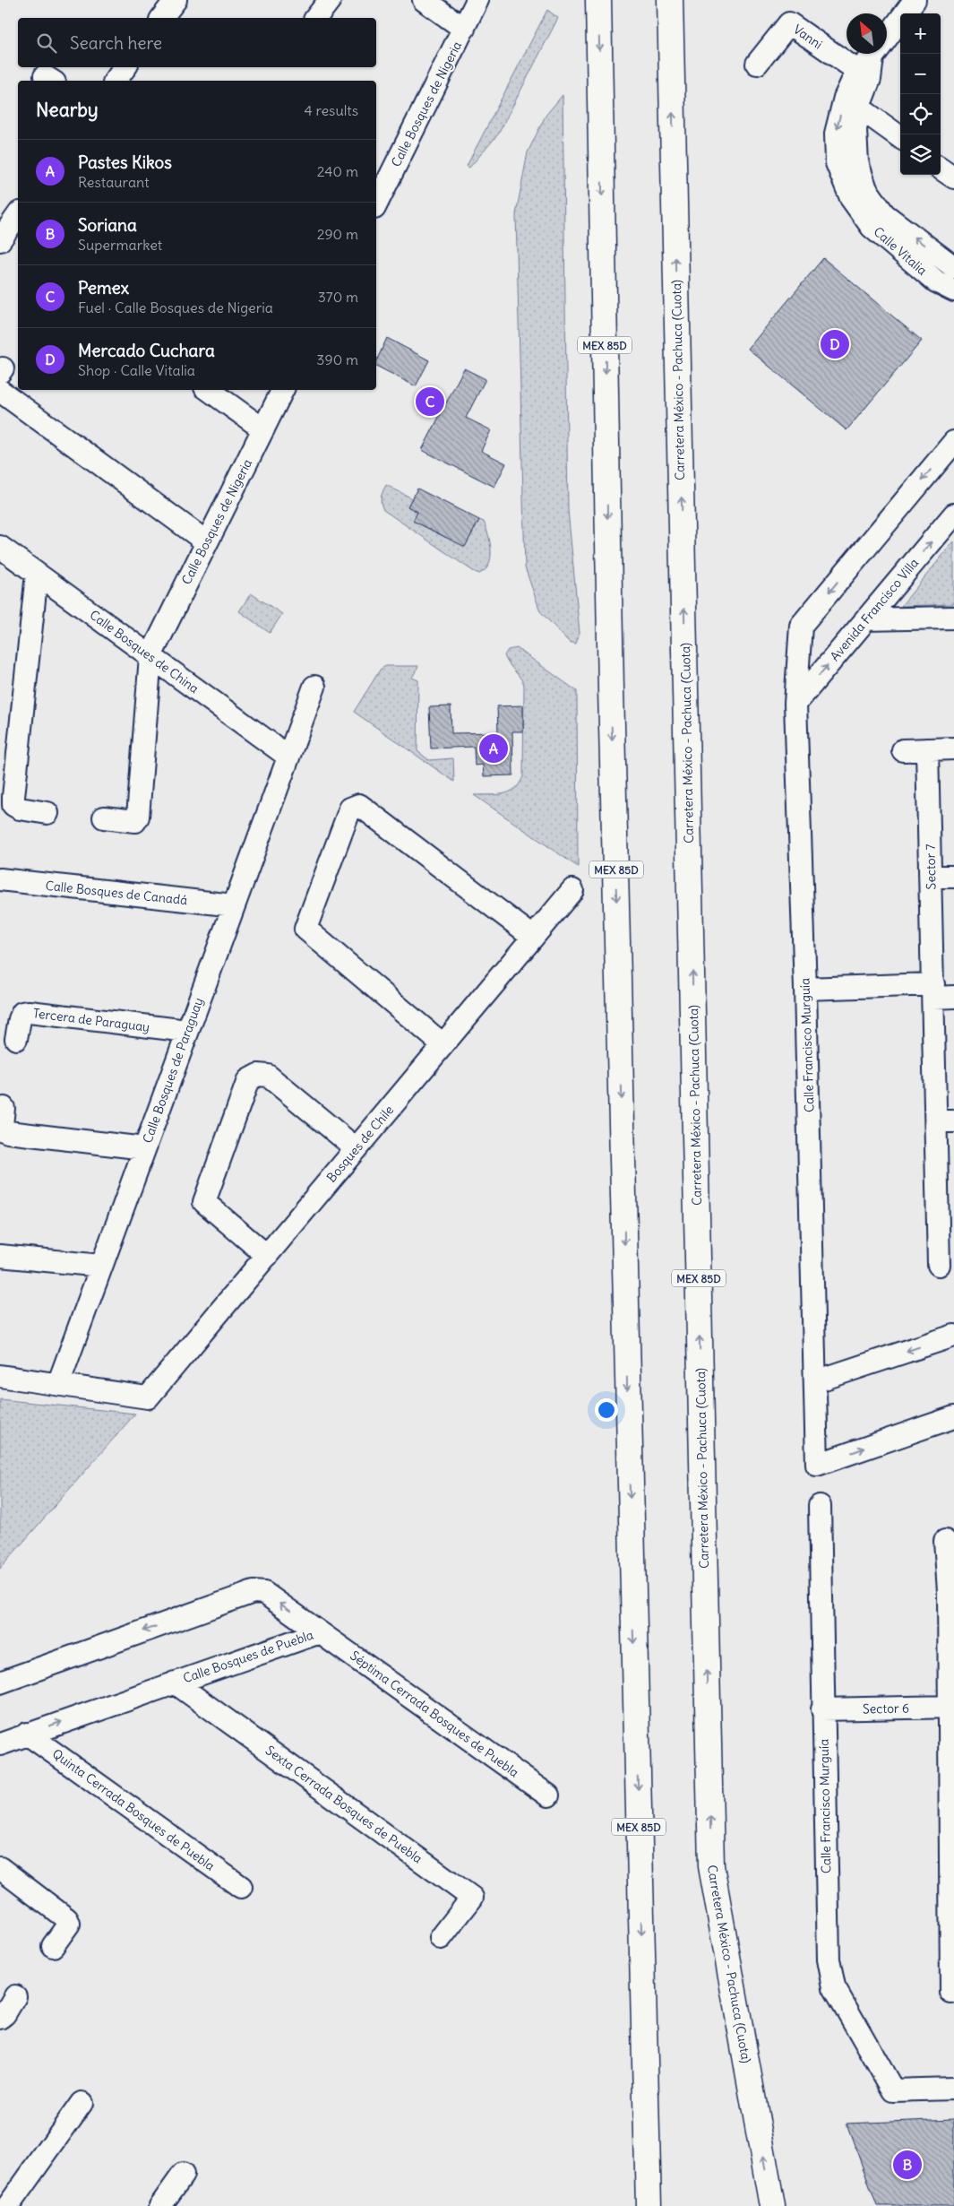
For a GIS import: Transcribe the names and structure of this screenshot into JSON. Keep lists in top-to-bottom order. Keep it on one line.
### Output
{"streets":{"highway":["MEX 85D","Carretera México - Pachuca (Cuota)"],"street":["Vanni","Calle Bosques de Nigeria","Calle Vitalia","Avenida Francisco Villa","Calle Bosques de China","Sector 7","Calle Bosques de Canadá","Tercera de Paraguay","Calle Francisco Murguía","Calle Bosques de Paraguay","Bosques de Chile","Calle Bosques de Puebla","Sector 6","Séptima Cerrada Bosques de Puebla","Sexta Cerrada Bosques de Puebla","Quinta Cerrada Bosques de Puebla"]},"crossings":[["Vanni","Calle Vitalia"],["Calle Bosques de Nigeria","Calle Bosques de China"],["Avenida Francisco Villa","Calle Francisco Murguía"],["Calle Bosques de China","Calle Bosques de Paraguay"],["Calle Bosques de Canadá","Calle Bosques de Paraguay"],["Tercera de Paraguay","Calle Bosques de Paraguay"],["Calle Francisco Murguía","Sector 6"],["Calle Bosques de Paraguay","Bosques de Chile"],["Calle Bosques de Puebla","Séptima Cerrada Bosques de Puebla"],["Calle Bosques de Puebla","Sexta Cerrada Bosques de Puebla"],["Calle Bosques de Puebla","Quinta Cerrada Bosques de Puebla"]],"one_way":["Avenida Francisco Villa"],"north":"top left","page":{"map_buttons":["+","−"],"search":"Search here","heading":["Nearby","4 results"],"list":[{"mark":"A","name":"Pastes Kikos","note":"Restaurant","value":"240 m"},{"mark":"B","name":"Soriana","note":"Supermarket","value":"290 m"},{"mark":"C","name":"Pemex","note":"Fuel · Calle Bosques de Nigeria","value":"370 m"},{"mark":"D","name":"Mercado Cuchara","note":"Shop · Calle Vitalia","value":"390 m"}],"pins":["D","C","A","B"]}}
